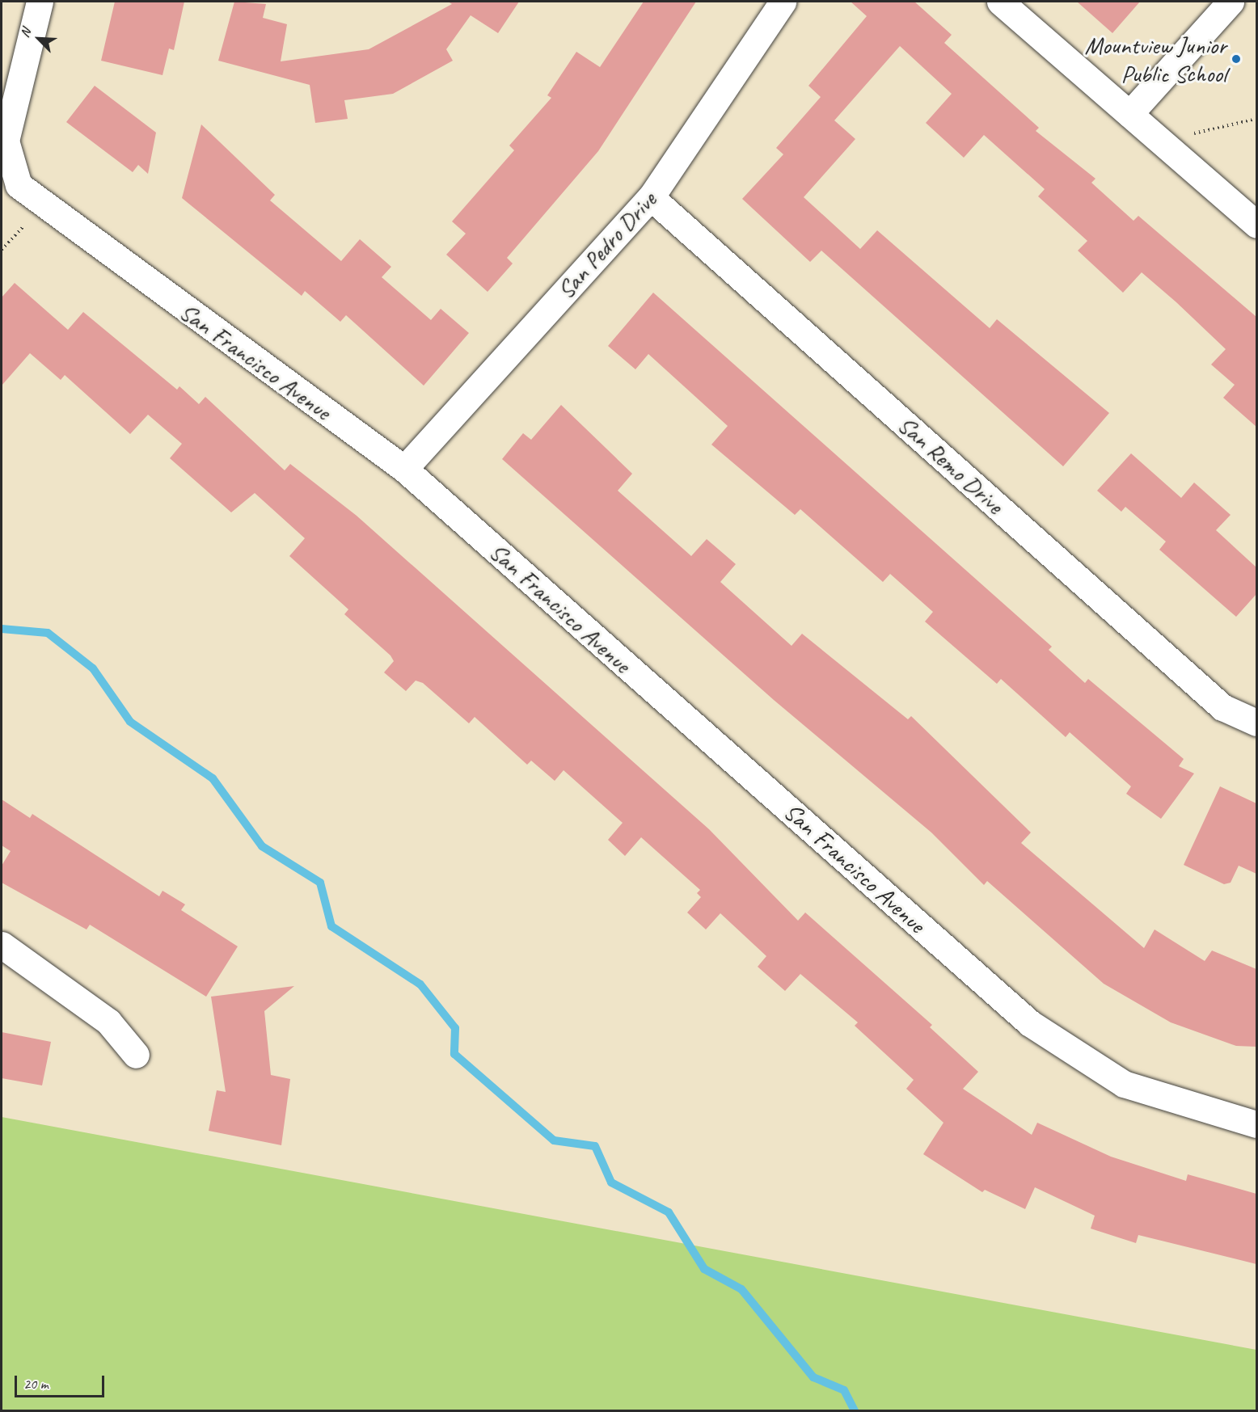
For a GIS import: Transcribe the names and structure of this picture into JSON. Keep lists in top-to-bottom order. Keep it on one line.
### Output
{"streets":{"street":["San Pedro Drive","San Francisco Avenue","San Remo Drive"]},"crossings":[["San Pedro Drive","San Francisco Avenue"],["San Pedro Drive","San Remo Drive"]],"places":["Mountview Junior Public School"],"scale_bar":"20 m","north":"top left"}
